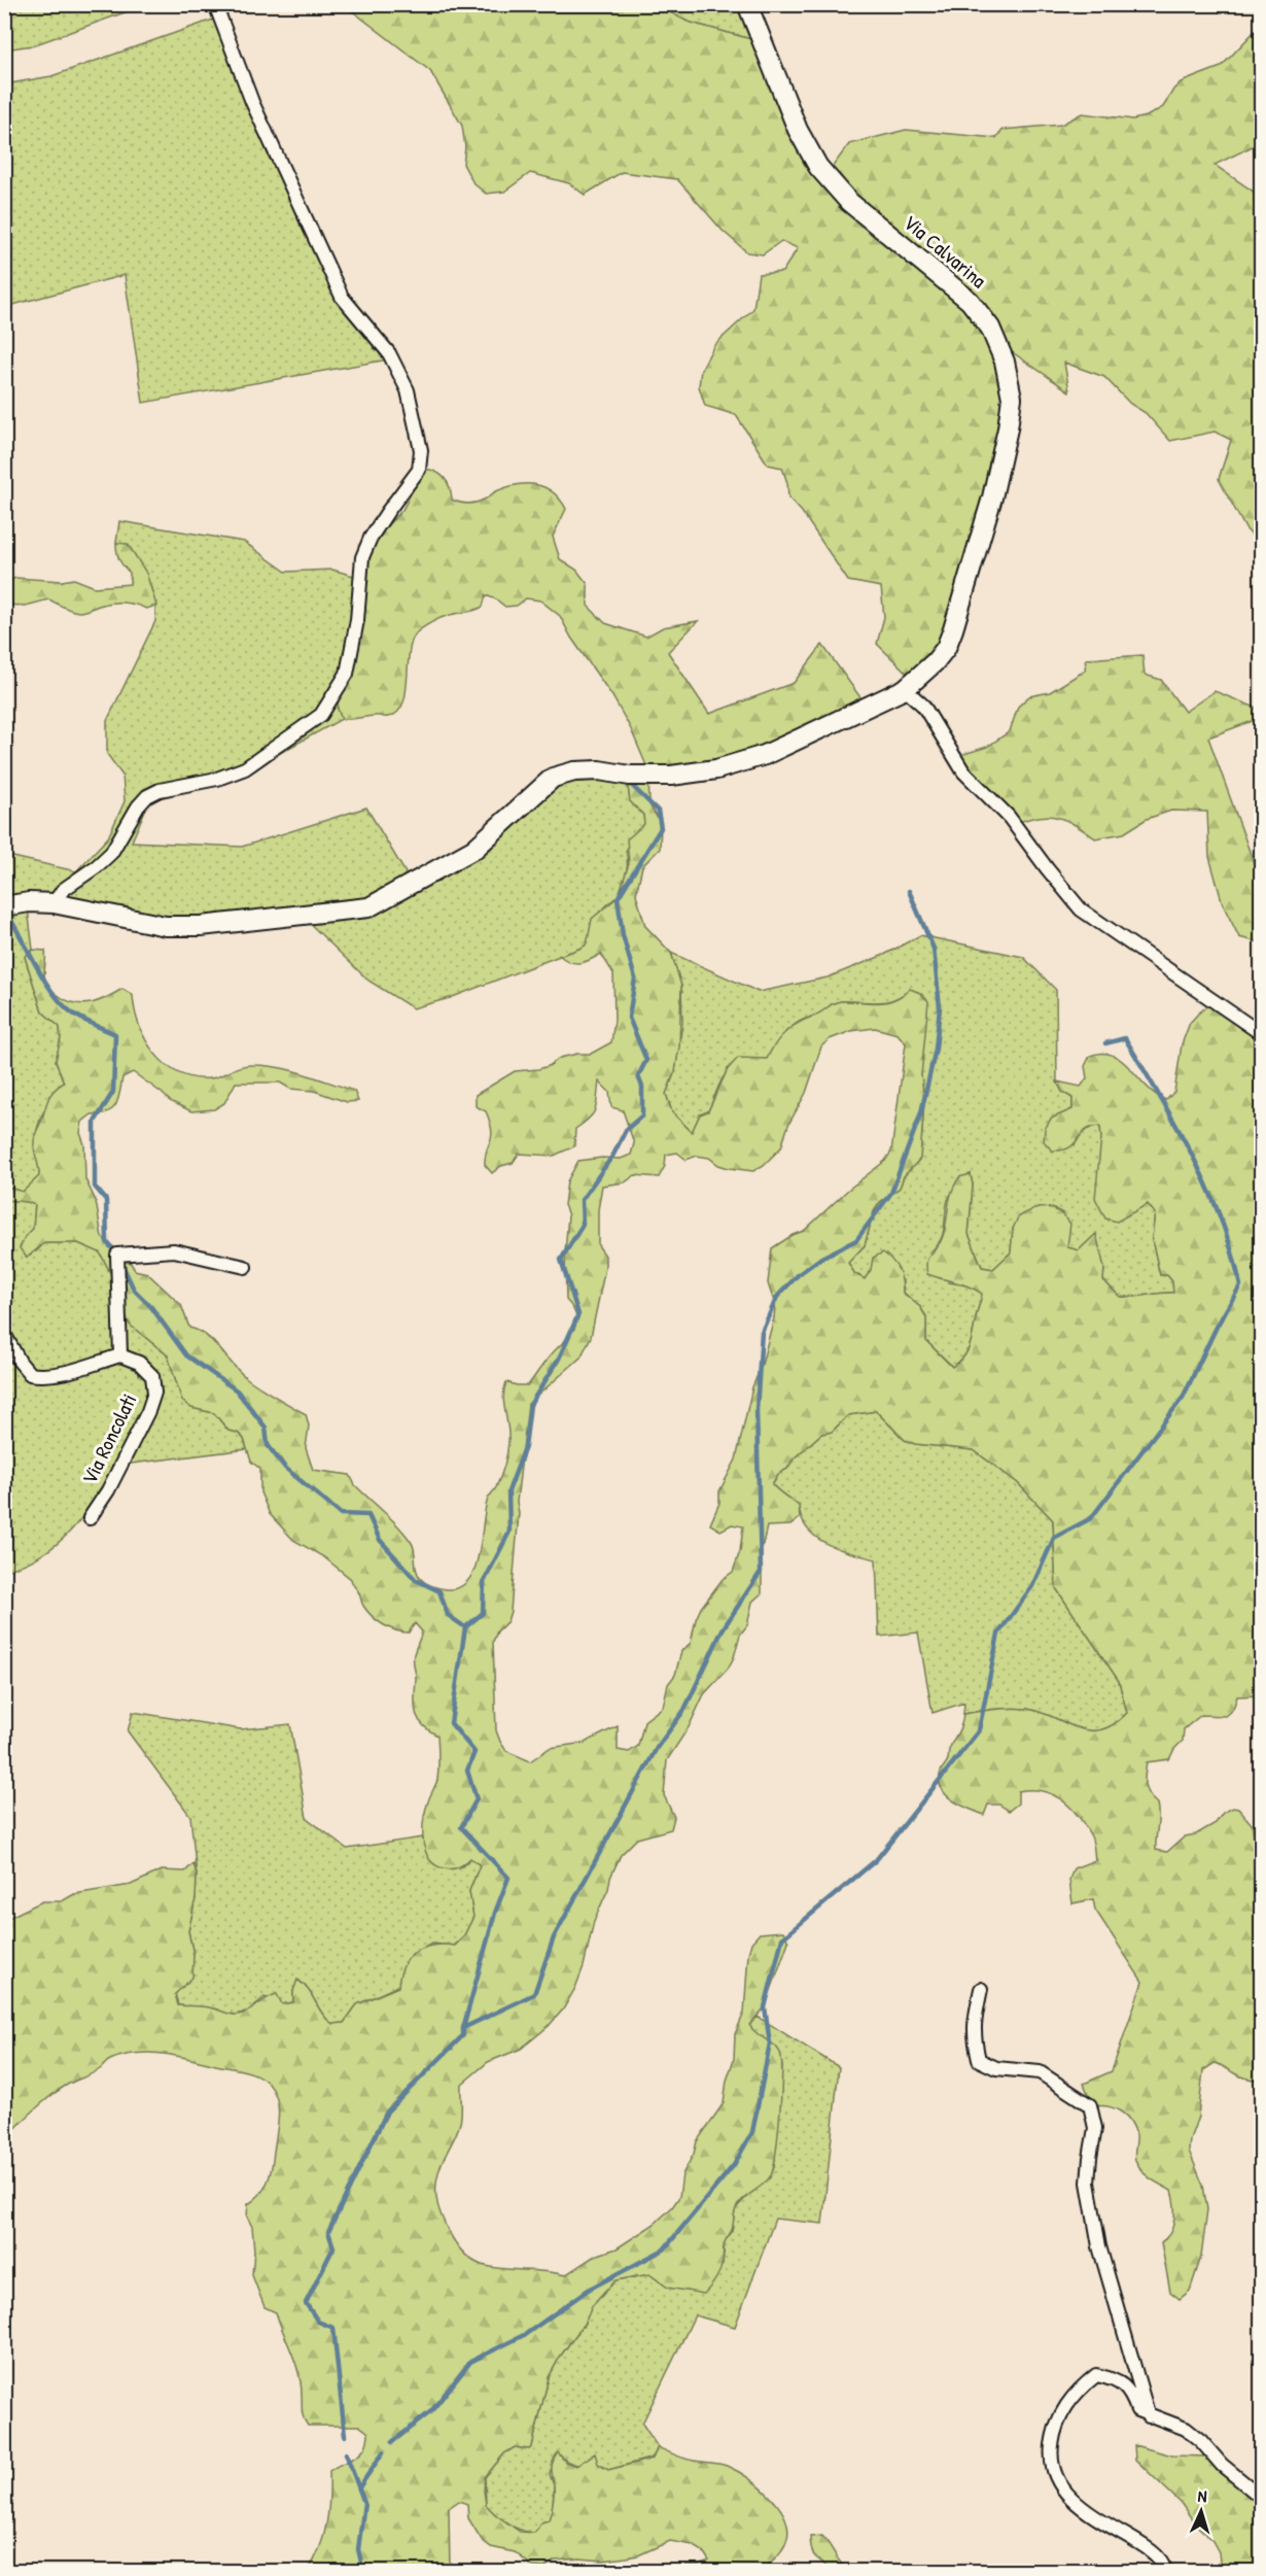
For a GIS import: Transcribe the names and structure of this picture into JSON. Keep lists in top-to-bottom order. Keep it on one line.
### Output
{"streets":{"street":["Via Calvarina","Via Roncolati"]},"north":"top"}
